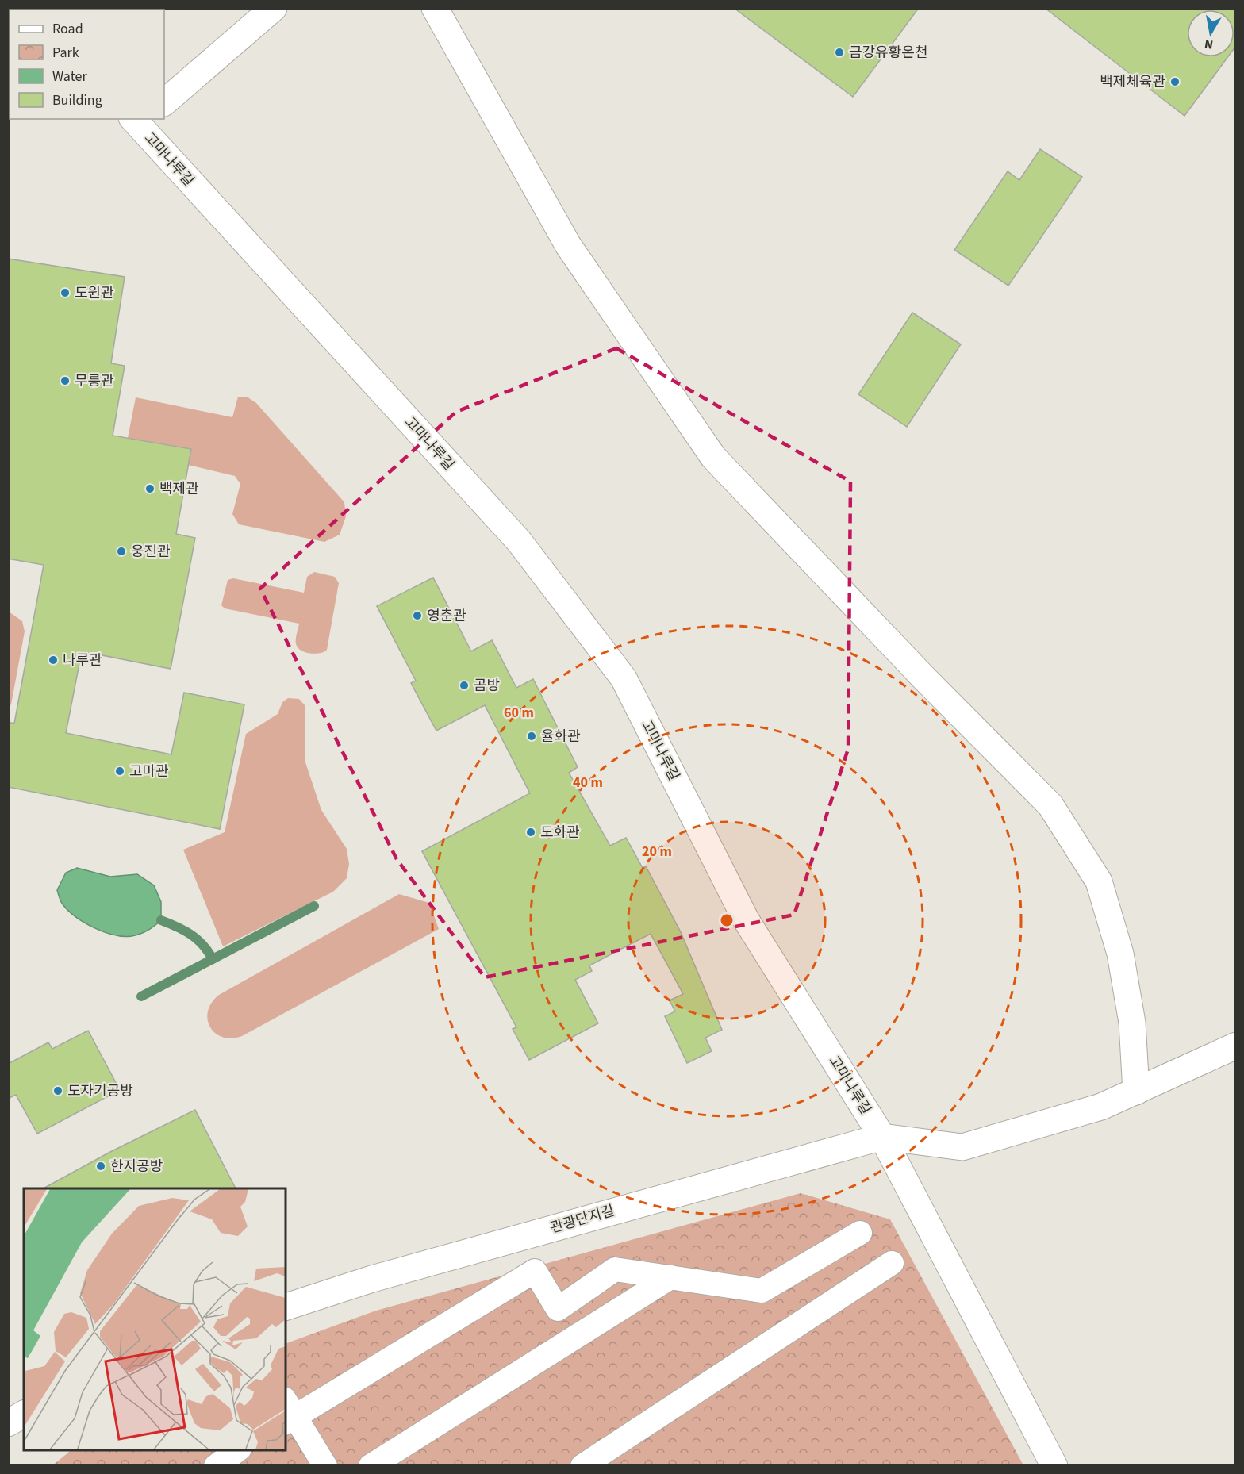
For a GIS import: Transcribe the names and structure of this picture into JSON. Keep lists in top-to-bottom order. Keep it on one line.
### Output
{"streets":{"main road":["고마나루길","관광단지길"]},"crossings":[["고마나루길","관광단지길"]],"places":["금강유황온천","백제체육관","도원관","무릉관","백제관","웅진관","영춘관","나루관","곰방","율화관","고마관","도화관","도자기공방","한지공방"],"legend":["Road","Park","Water","Building"],"north":"bottom","rings":["60 m","40 m","20 m"]}
